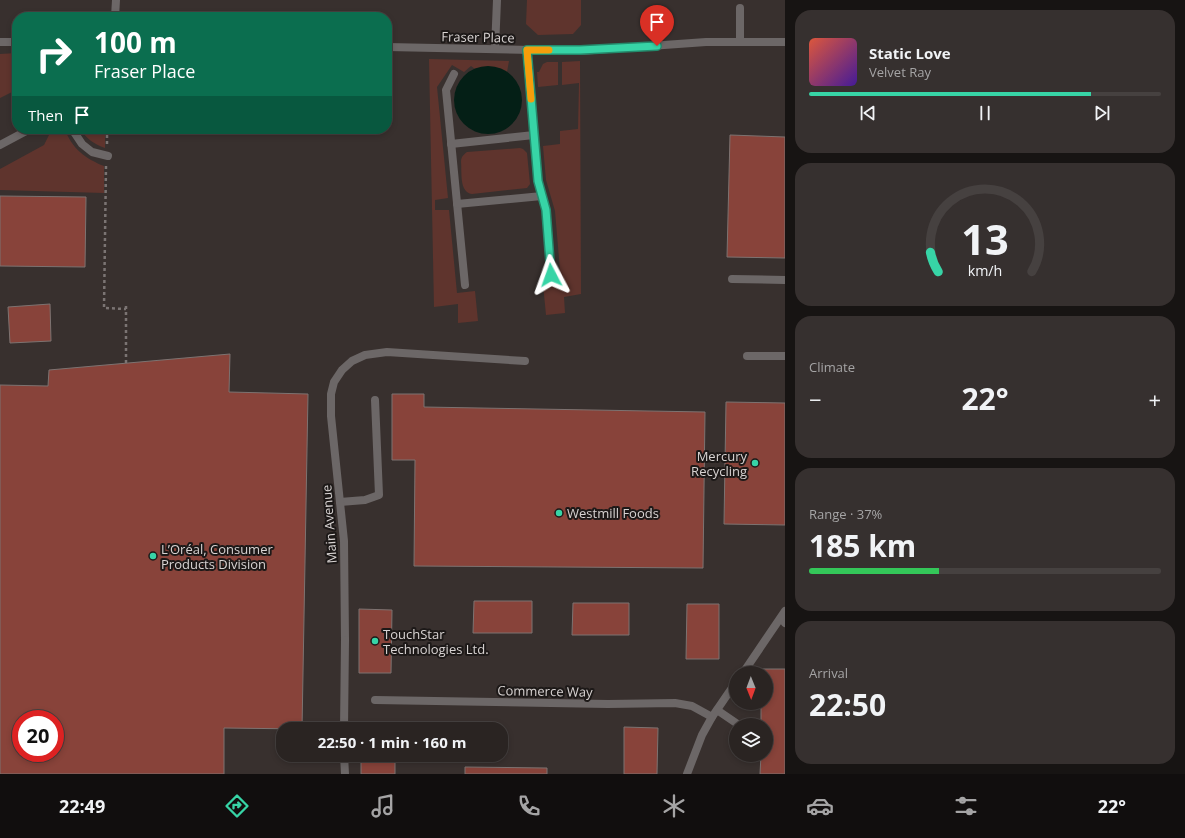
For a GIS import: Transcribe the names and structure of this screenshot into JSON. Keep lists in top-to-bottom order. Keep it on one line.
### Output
{"streets":{"street":["Fraser Place","Main Avenue","Commerce Way"]},"places":["Mercury Recycling","Westmill Foods","L’Oréal, Consumer Products Division","TouchStar Technologies Ltd."],"north":"bottom","page":{"turn":["100 m","Fraser Place"],"song":["Static Love","Velvet Ray"],"then":"Then","tile":["Climate",["Range · 37%","185 km"],["Arrival","22:50"]],"heat":["−","22°","+"],"limit":"20","trip":"22:50 · 1 min · 160 m","tabs":["22:49","22°"],"gauge":["13","km/h"]}}
